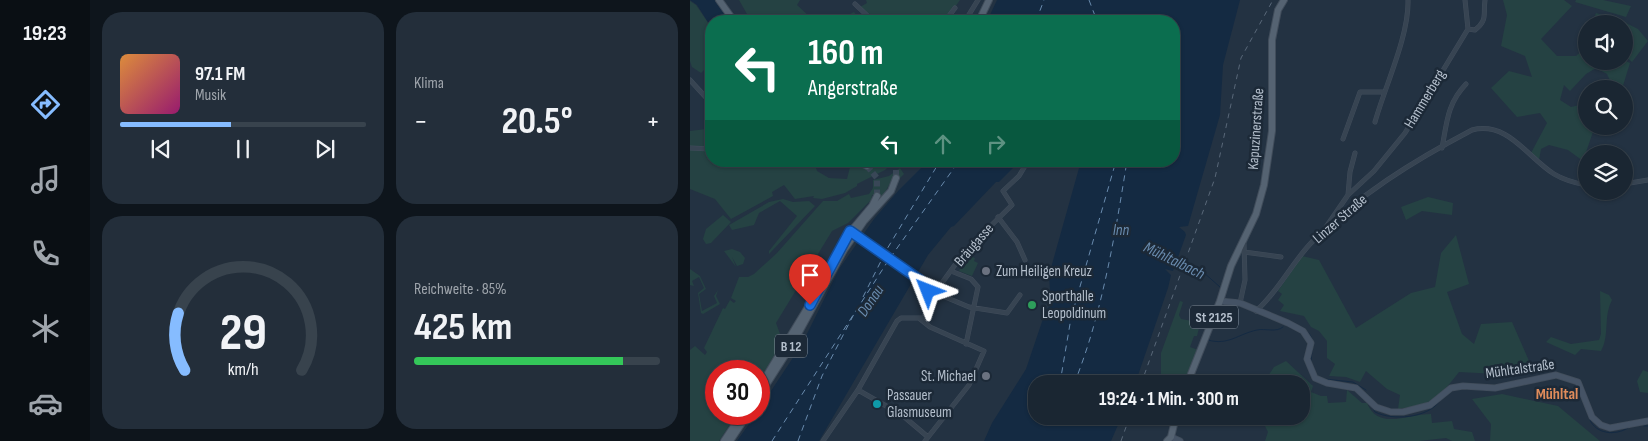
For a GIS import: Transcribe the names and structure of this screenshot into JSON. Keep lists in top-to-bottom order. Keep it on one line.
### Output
{"streets":{"main road":["Kapuzinerstraße","St 2125","B 12"],"street":["Hammerberg","Linzer Straße","Bräugasse","Mühltalstraße"]},"crossings":[["Hammerberg","Linzer Straße"],["Kapuzinerstraße","Mühltalstraße"],["Linzer Straße","Mühltalstraße"]],"districts":["Mühltal"],"water":["Inn","Mühltalbach","Donau"],"places":["Zum Heiligen Kreuz","Sporthalle Leopoldinum","St. Michael","Passauer Glasmuseum"],"page":{"tabs":"19:23","tile":["Klima",["Reichweite · 85%","425 km"]],"turn":["160 m","Angerstraße"],"song":["97.1 FM","Musik"],"heat":["−","20.5°","+"],"limit":"30","trip":"19:24 · 1 Min. · 300 m","gauge":["29","km/h"]}}
